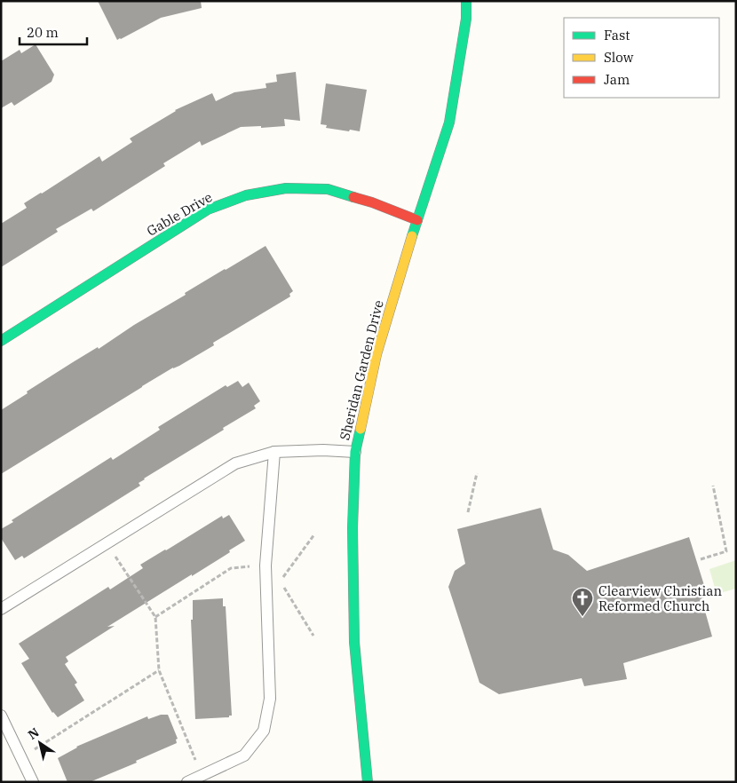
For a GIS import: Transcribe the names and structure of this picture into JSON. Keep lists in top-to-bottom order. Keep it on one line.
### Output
{"streets":{"street":["Gable Drive","Sheridan Garden Drive"]},"crossings":[["Gable Drive","Sheridan Garden Drive"]],"places":{"church":["Clearview Christian Reformed Church"]},"legend":["Fast","Slow","Jam"],"scale_bar":"20 m","north":"top left"}
